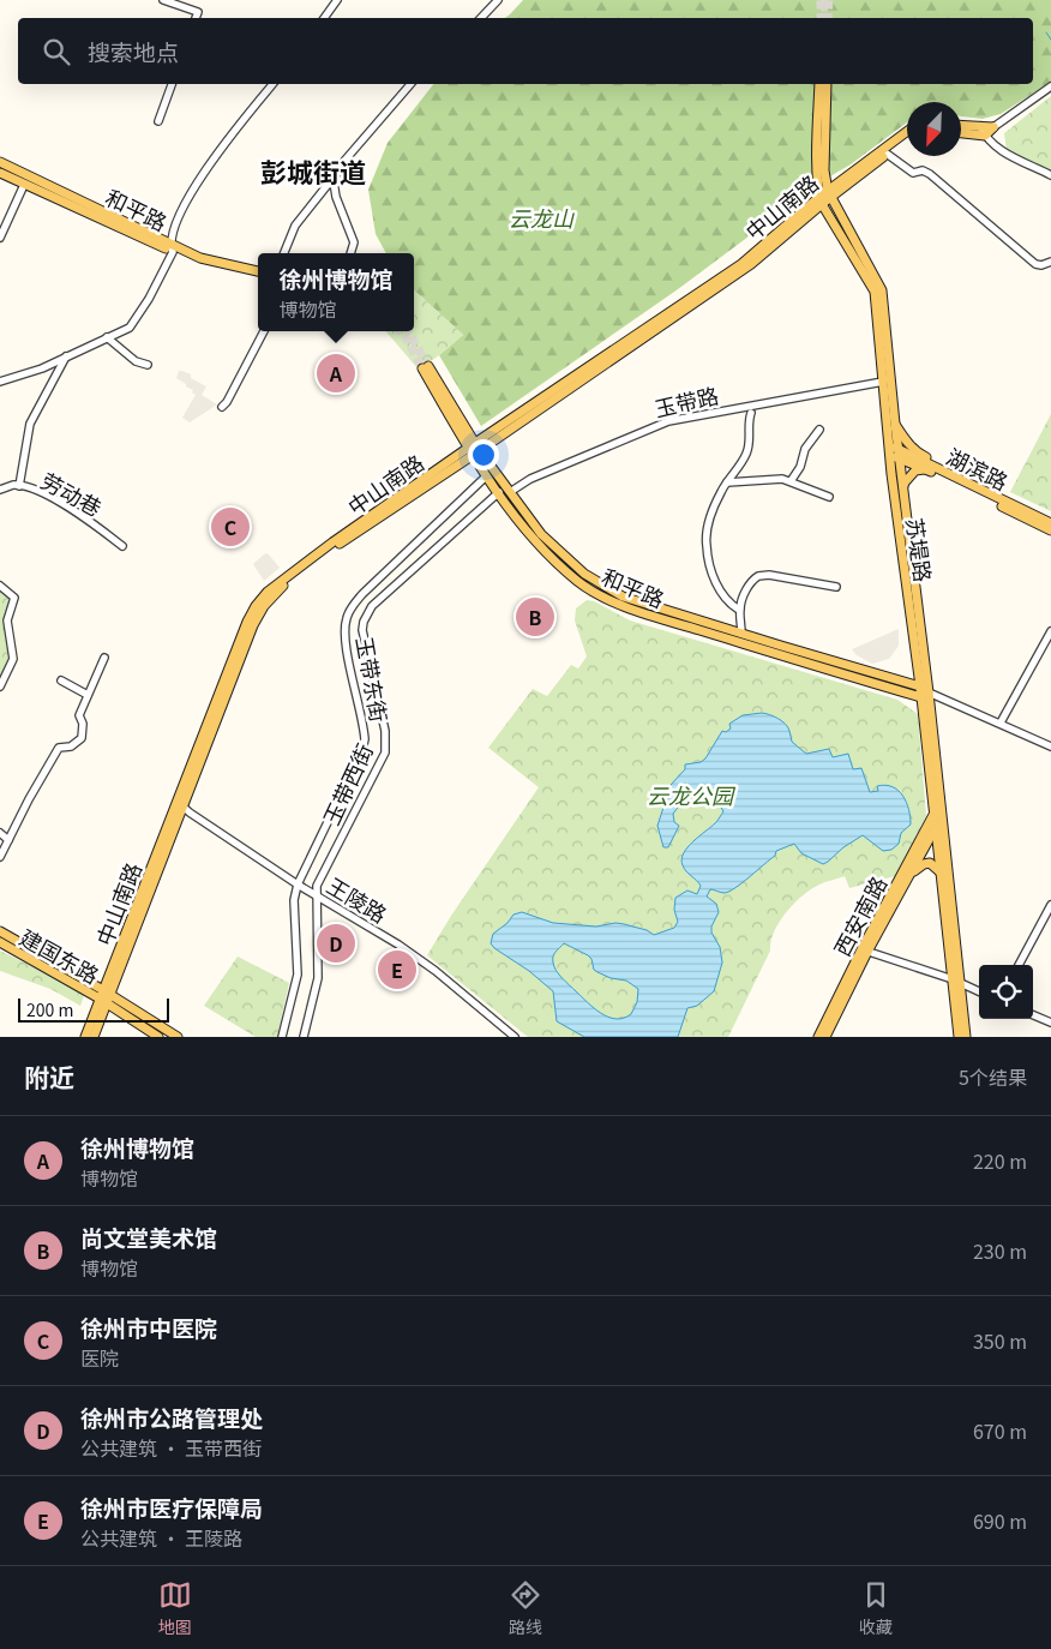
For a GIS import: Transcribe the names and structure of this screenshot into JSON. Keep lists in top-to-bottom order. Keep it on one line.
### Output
{"streets":{"main road":["中山南路","和平路","湖滨路","苏堤路","西安南路","建国东路"],"street":["玉带路","劳动巷","玉带东街","玉带西街","王陵路"]},"crossings":[["中山南路","和平路"],["中山南路","苏堤路"],["中山南路","王陵路"],["中山南路","建国东路"],["和平路","玉带路"],["和平路","苏堤路"],["和平路","玉带东街"],["和平路","玉带西街"],["玉带路","苏堤路"],["湖滨路","苏堤路"],["苏堤路","西安南路"],["玉带东街","王陵路"],["玉带西街","王陵路"]],"districts":["彭城街道"],"parks":["云龙山","云龙公园"],"scale_bar":"200 m","north":"bottom left","page":{"search":"搜索地点","popup":["徐州博物馆","博物馆"],"pins":["A","C","B","D","E"],"scale":"200 m","heading":["附近","5个结果"],"list":[{"mark":"A","name":"徐州博物馆","note":"博物馆","value":"220 m"},{"mark":"B","name":"尚文堂美术馆","note":"博物馆","value":"230 m"},{"mark":"C","name":"徐州市中医院","note":"医院","value":"350 m"},{"mark":"D","name":"徐州市公路管理处","note":"公共建筑 · 玉带西街","value":"670 m"},{"mark":"E","name":"徐州市医疗保障局","note":"公共建筑 · 王陵路","value":"690 m"}],"nav":["地图","路线","收藏"]}}
